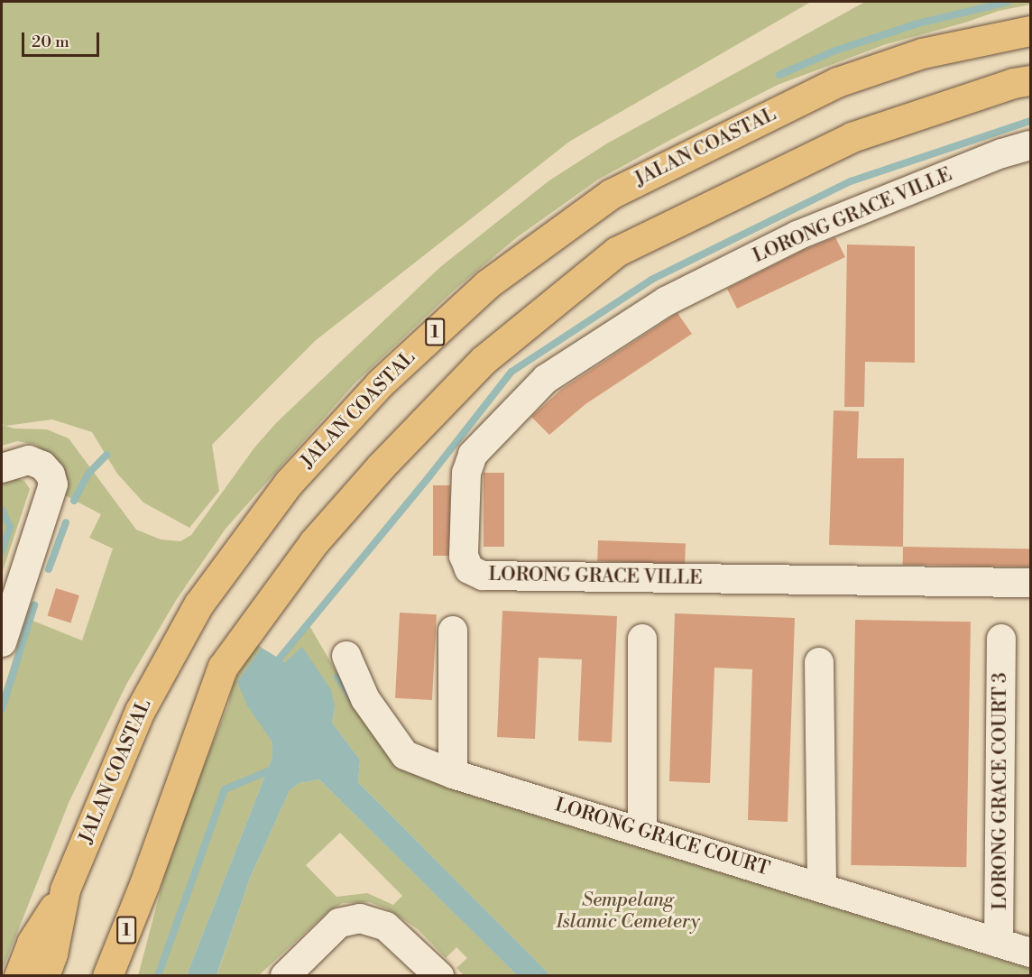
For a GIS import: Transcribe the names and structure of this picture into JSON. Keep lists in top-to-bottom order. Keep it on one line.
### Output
{"streets":{"highway":["JALAN COASTAL","1"],"street":["LORONG GRACE VILLE","LORONG GRACE COURT 3","LORONG GRACE COURT"]},"crossings":[["LORONG GRACE COURT 3","LORONG GRACE COURT"]],"parks":["Sempelang Islamic Cemetery"],"scale_bar":"20 m"}
